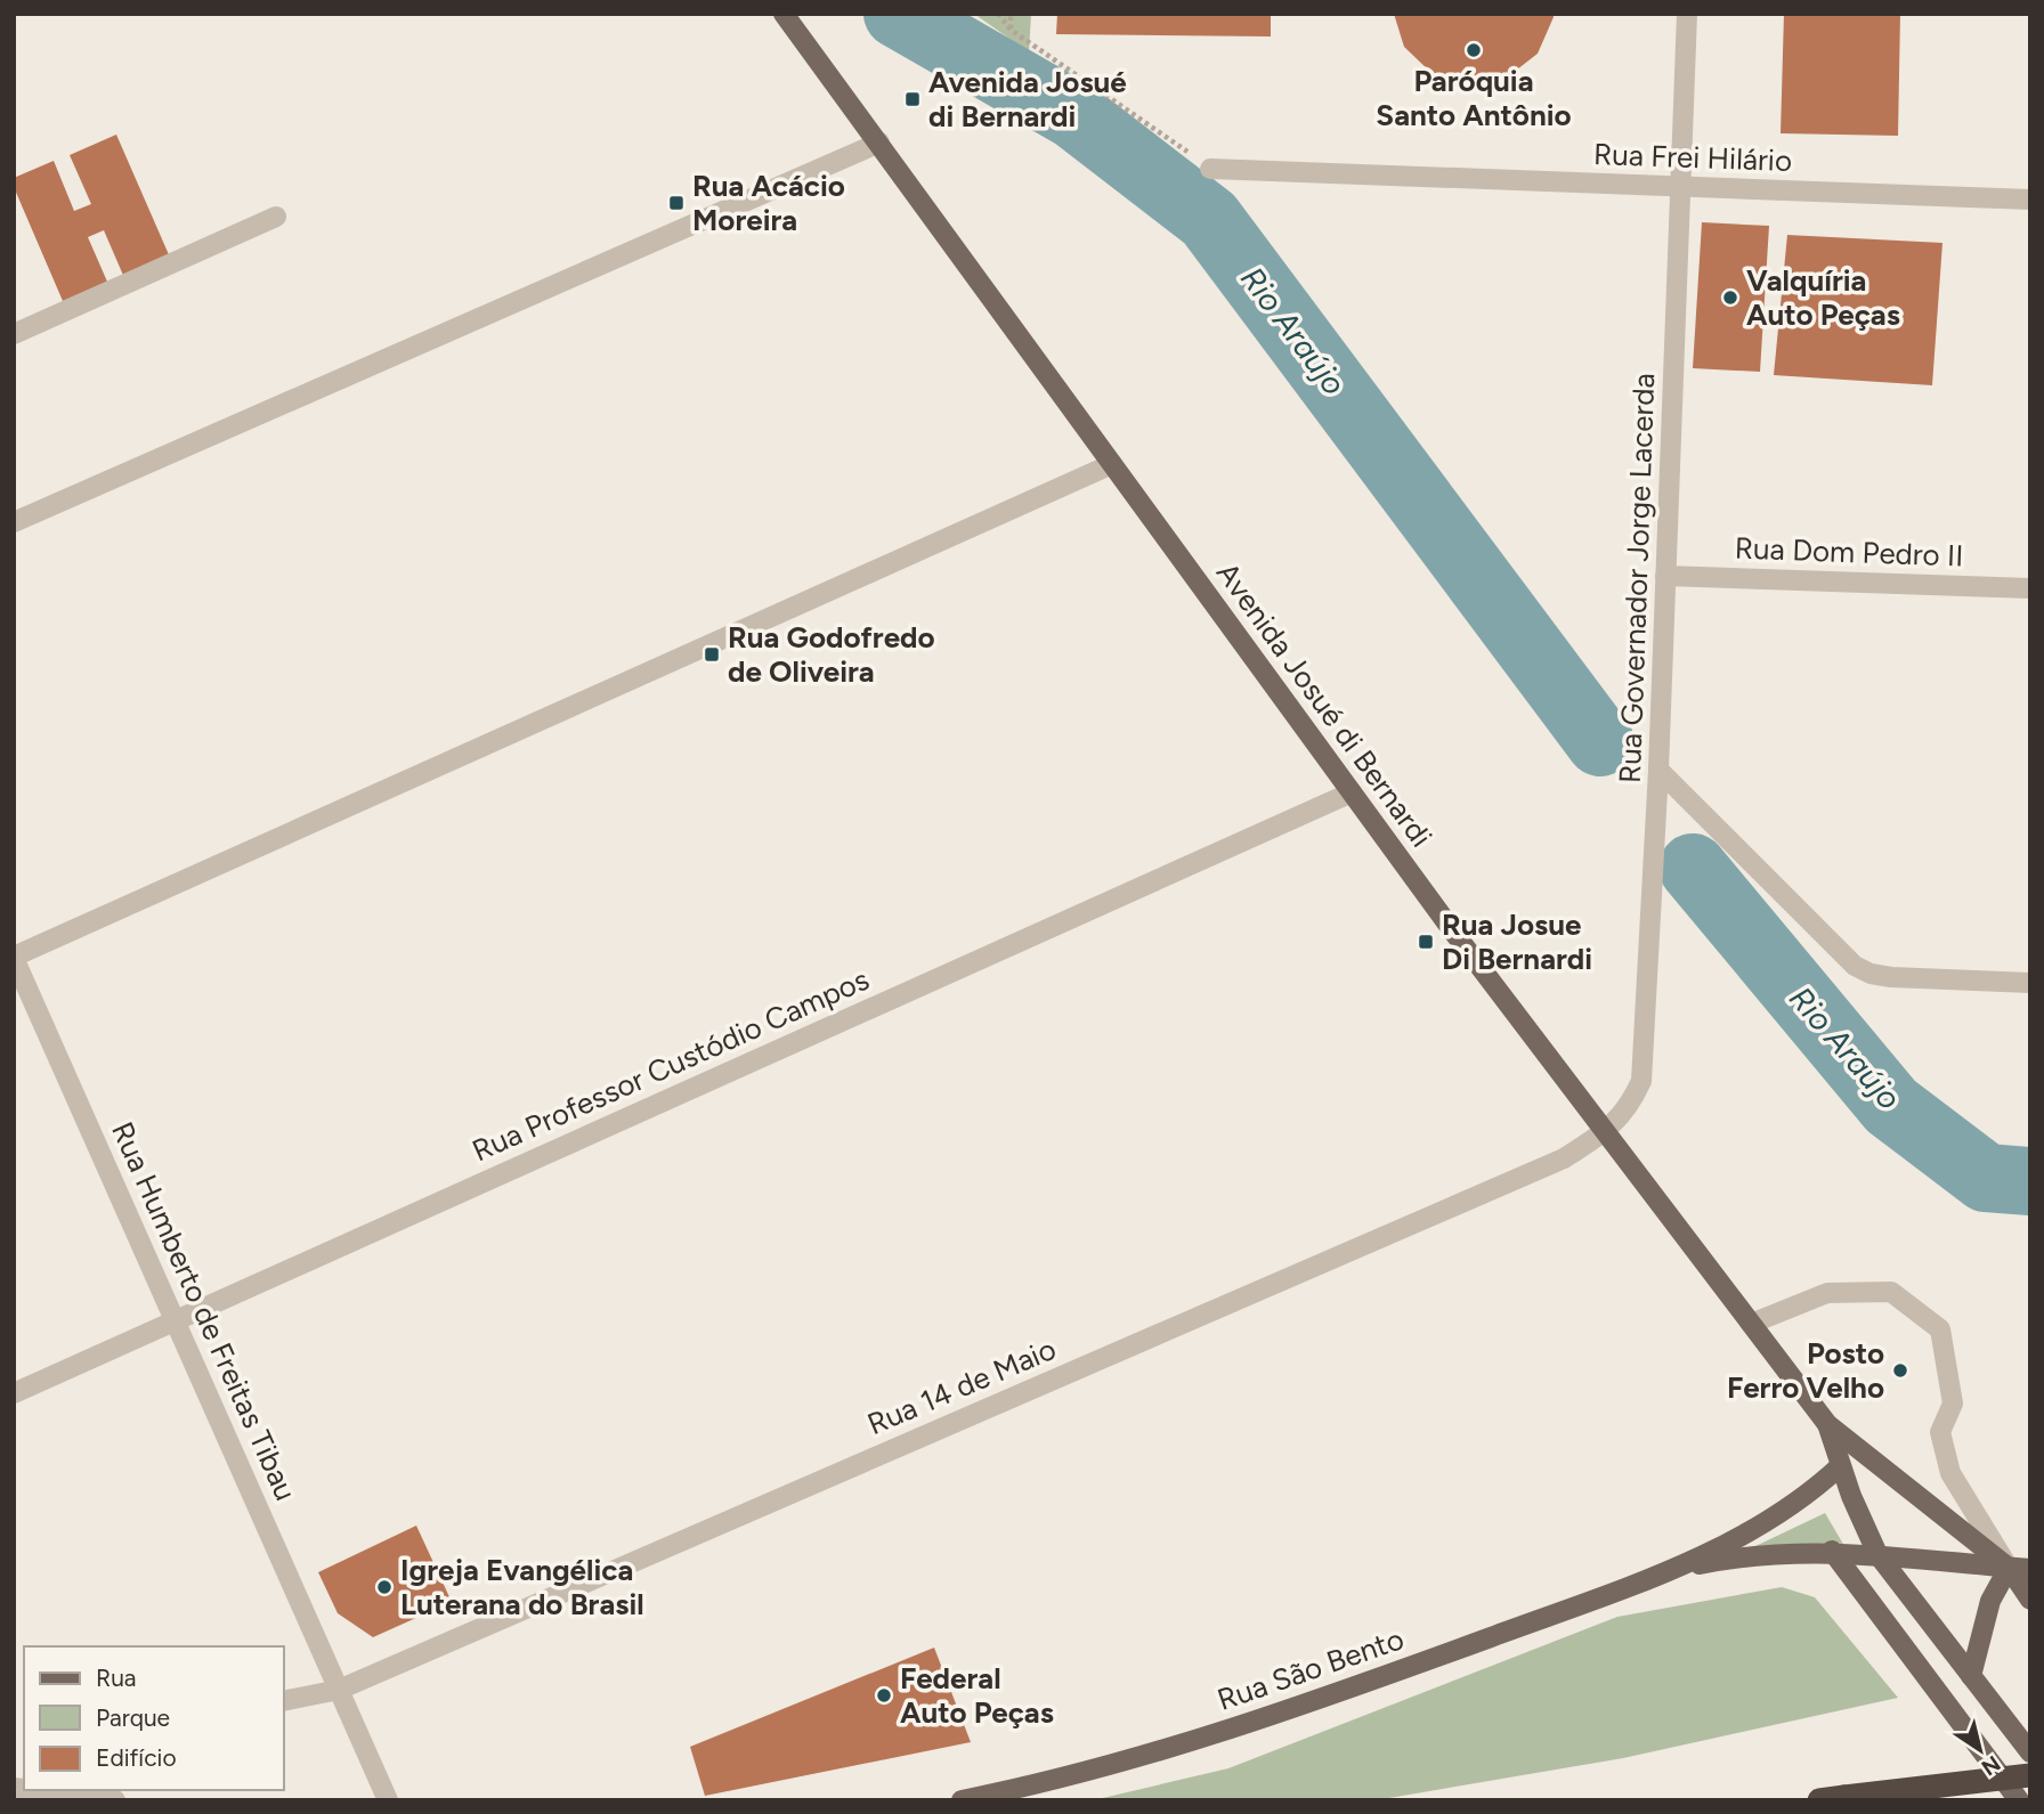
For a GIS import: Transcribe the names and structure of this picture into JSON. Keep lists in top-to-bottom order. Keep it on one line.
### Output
{"streets":{"main road":["Avenida Josué di Bernardi","Rua São Bento"],"street":["Rua Frei Hilário","Rua Dom Pedro II","Rua Governador Jorge Lacerda","Rua Professor Custódio Campos","Rua Humberto de Freitas Tibau","Rua 14 de Maio"]},"crossings":[["Rua Frei Hilário","Rua Governador Jorge Lacerda"],["Rua Dom Pedro II","Rua Governador Jorge Lacerda"],["Rua Governador Jorge Lacerda","Avenida Josué di Bernardi"],["Rua Governador Jorge Lacerda","Rua 14 de Maio"],["Avenida Josué di Bernardi","Rua Professor Custódio Campos"],["Avenida Josué di Bernardi","Rua 14 de Maio"],["Avenida Josué di Bernardi","Rua São Bento"],["Rua Professor Custódio Campos","Rua Humberto de Freitas Tibau"],["Rua Humberto de Freitas Tibau","Rua 14 de Maio"]],"water":["Rio Araújo"],"places":{"other":["Paróquia Santo Antônio","Valquíria Auto Peças","Posto Ferro Velho","Igreja Evangélica Luterana do Brasil","Federal Auto Peças"],"transit":["Avenida Josué di Bernardi","Rua Acácio Moreira","Rua Godofredo de Oliveira","Rua Josue Di Bernardi"]},"legend":["Rua","Parque","Edifício"],"north":"bottom right"}
